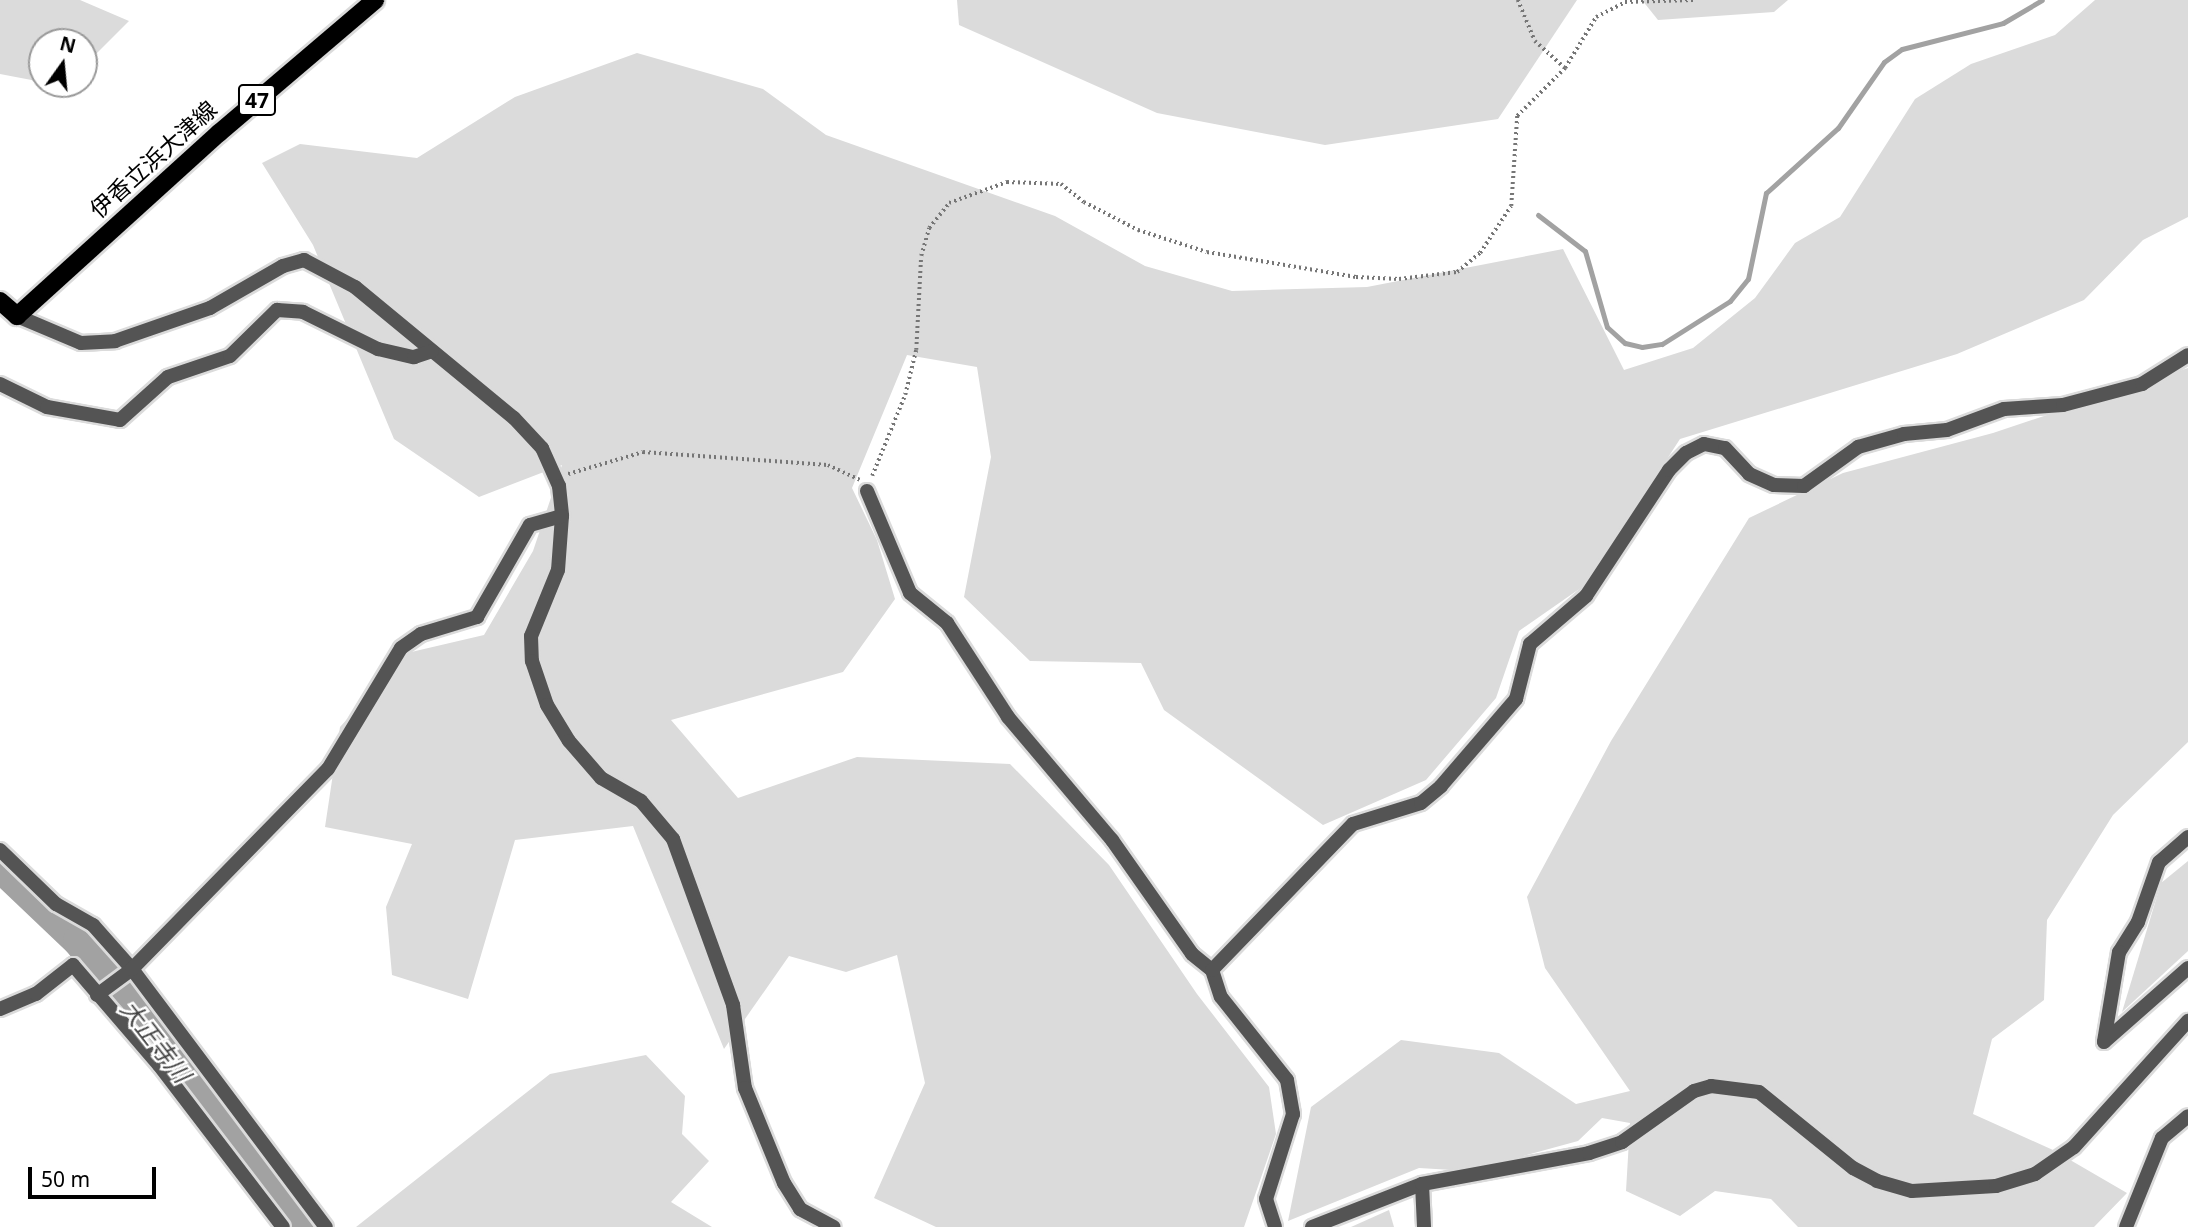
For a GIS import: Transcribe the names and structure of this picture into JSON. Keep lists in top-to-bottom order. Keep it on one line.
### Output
{"streets":{"main road":["47","伊香立浜大津線"]},"water":["大正寺川"],"scale_bar":"50 m","north":"top"}
